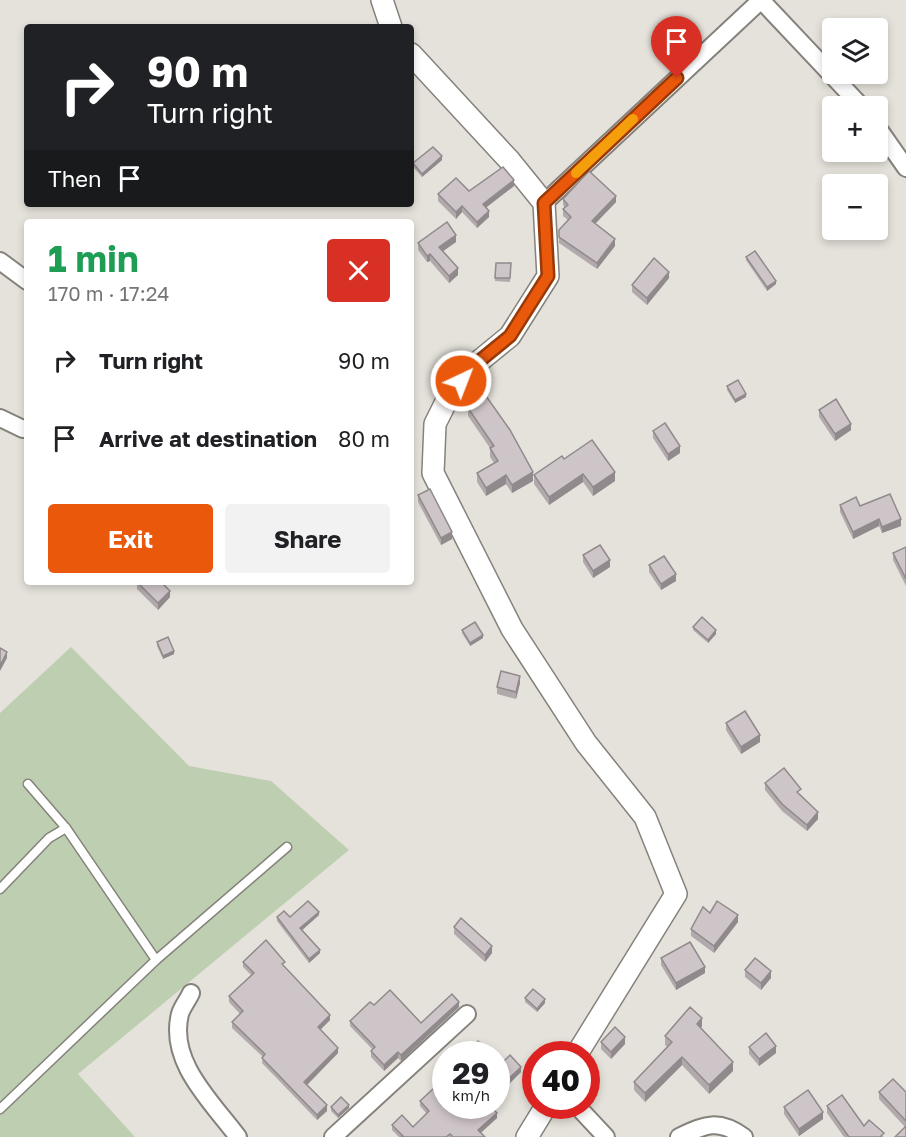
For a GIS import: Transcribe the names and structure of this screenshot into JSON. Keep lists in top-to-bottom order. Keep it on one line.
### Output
{"page":{"map_buttons":["+","−"],"turn":["90 m","Turn right"],"then":"Then","heading":["1 min","170 m · 17:24"],"list":[{"name":"Turn right","value":"90 m"},{"name":"Arrive at destination","value":"80 m"}],"buttons":["Exit","Share"],"speed":"29 km/h","limit":"40"}}
